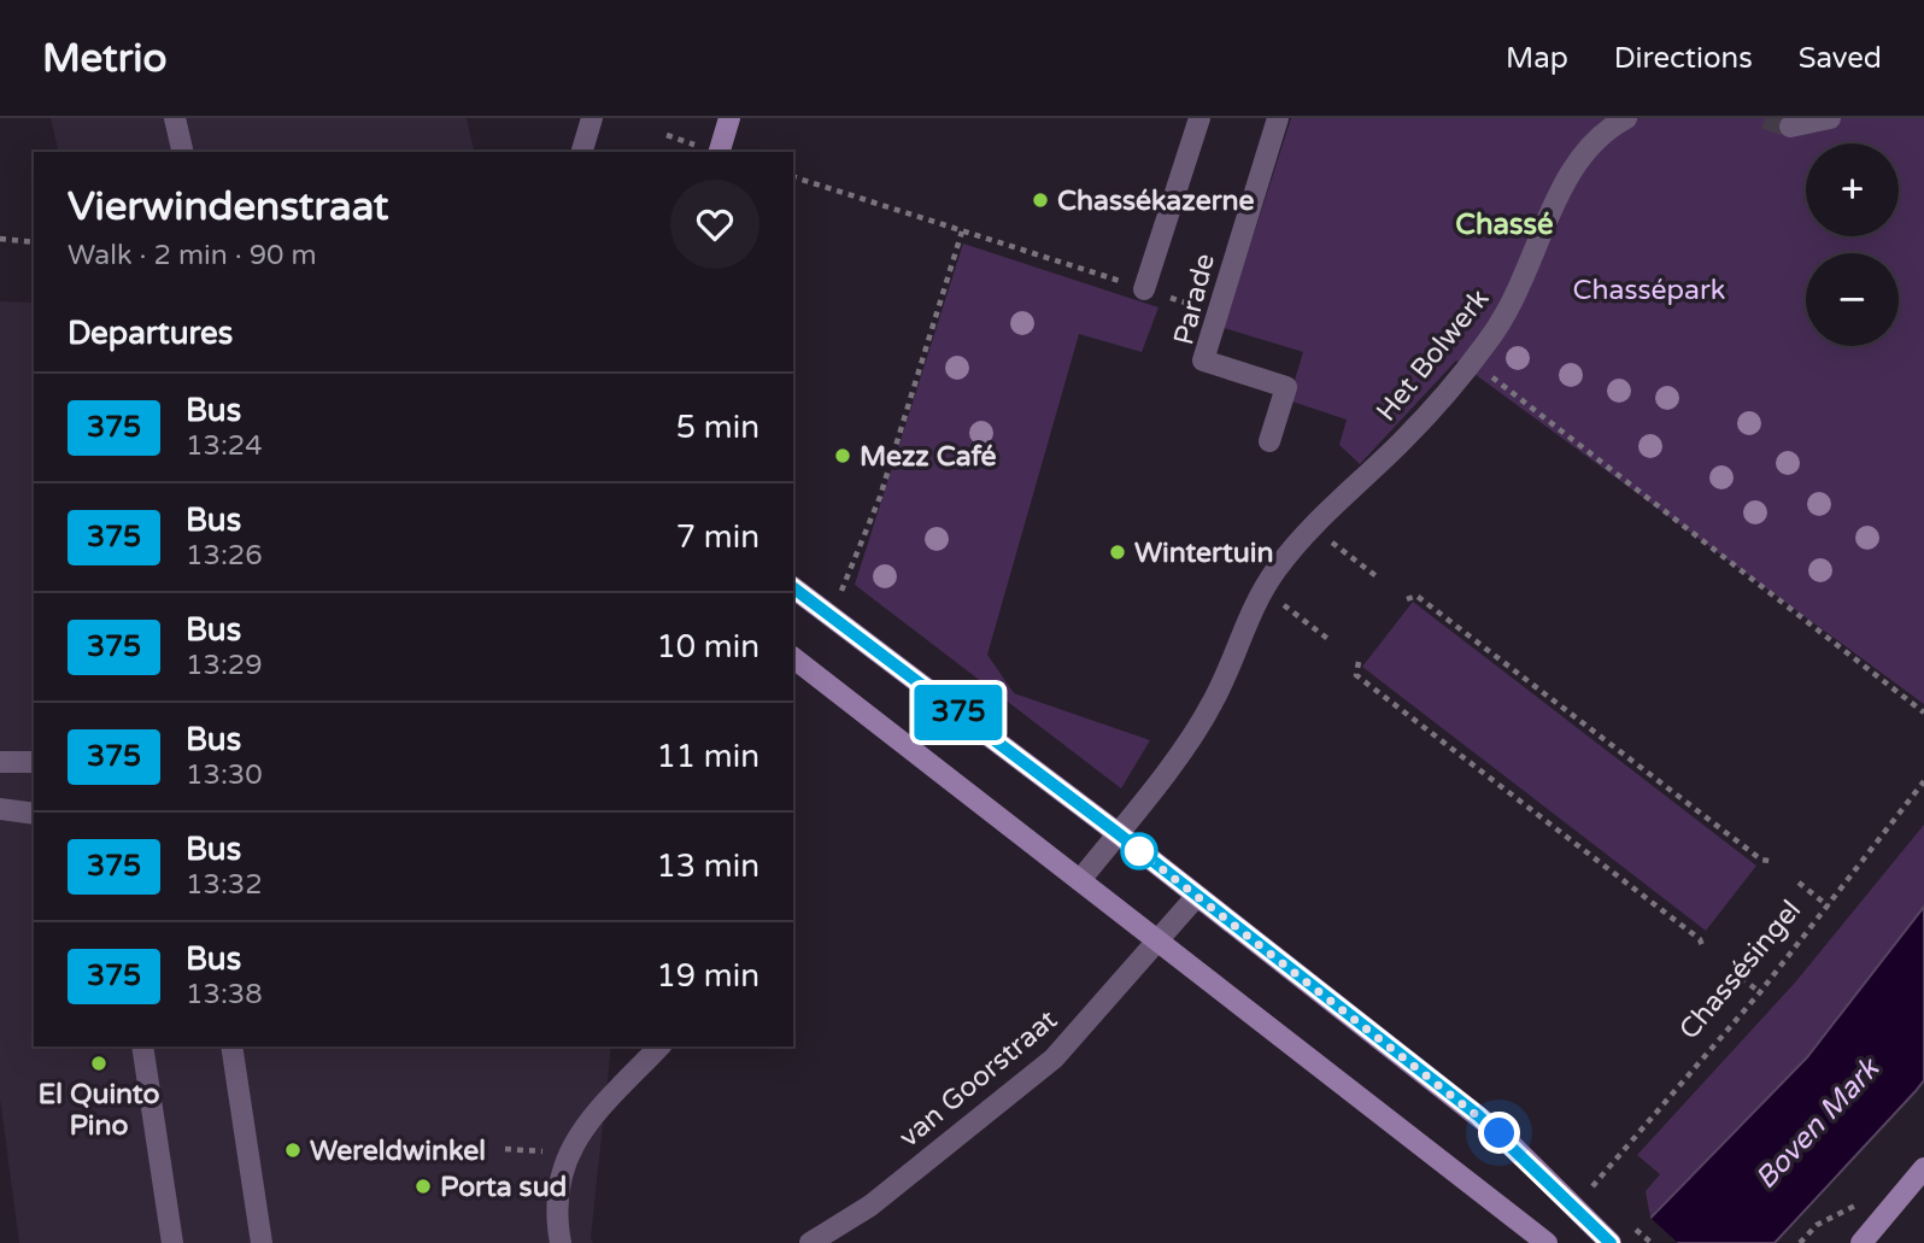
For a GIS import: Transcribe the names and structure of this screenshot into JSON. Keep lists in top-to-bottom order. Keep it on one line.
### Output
{"streets":{"street":["Parade","Het Bolwerk","van Goorstraat"],"path":["Chassésingel"]},"districts":["Chassé"],"water":["Boven Mark"],"parks":["Chassépark"],"places":["Chassékazerne","Mezz Café","Wintertuin","El Quinto Pino","Wereldwinkel","Porta sud"],"lines":["bus line 375"],"page":{"header":"Metrio","nav":["Map","Directions","Saved"],"on_map":"375","map_buttons":["+","−"],"heading":[["Vierwindenstraat","Walk · 2 min · 90 m"],"Departures"],"list":[{"mark":"375","name":"Bus","note":"13:24","value":"5 min"},{"mark":"375","name":"Bus","note":"13:26","value":"7 min"},{"mark":"375","name":"Bus","note":"13:29","value":"10 min"},{"mark":"375","name":"Bus","note":"13:30","value":"11 min"},{"mark":"375","name":"Bus","note":"13:32","value":"13 min"},{"mark":"375","name":"Bus","note":"13:38","value":"19 min"}]}}
